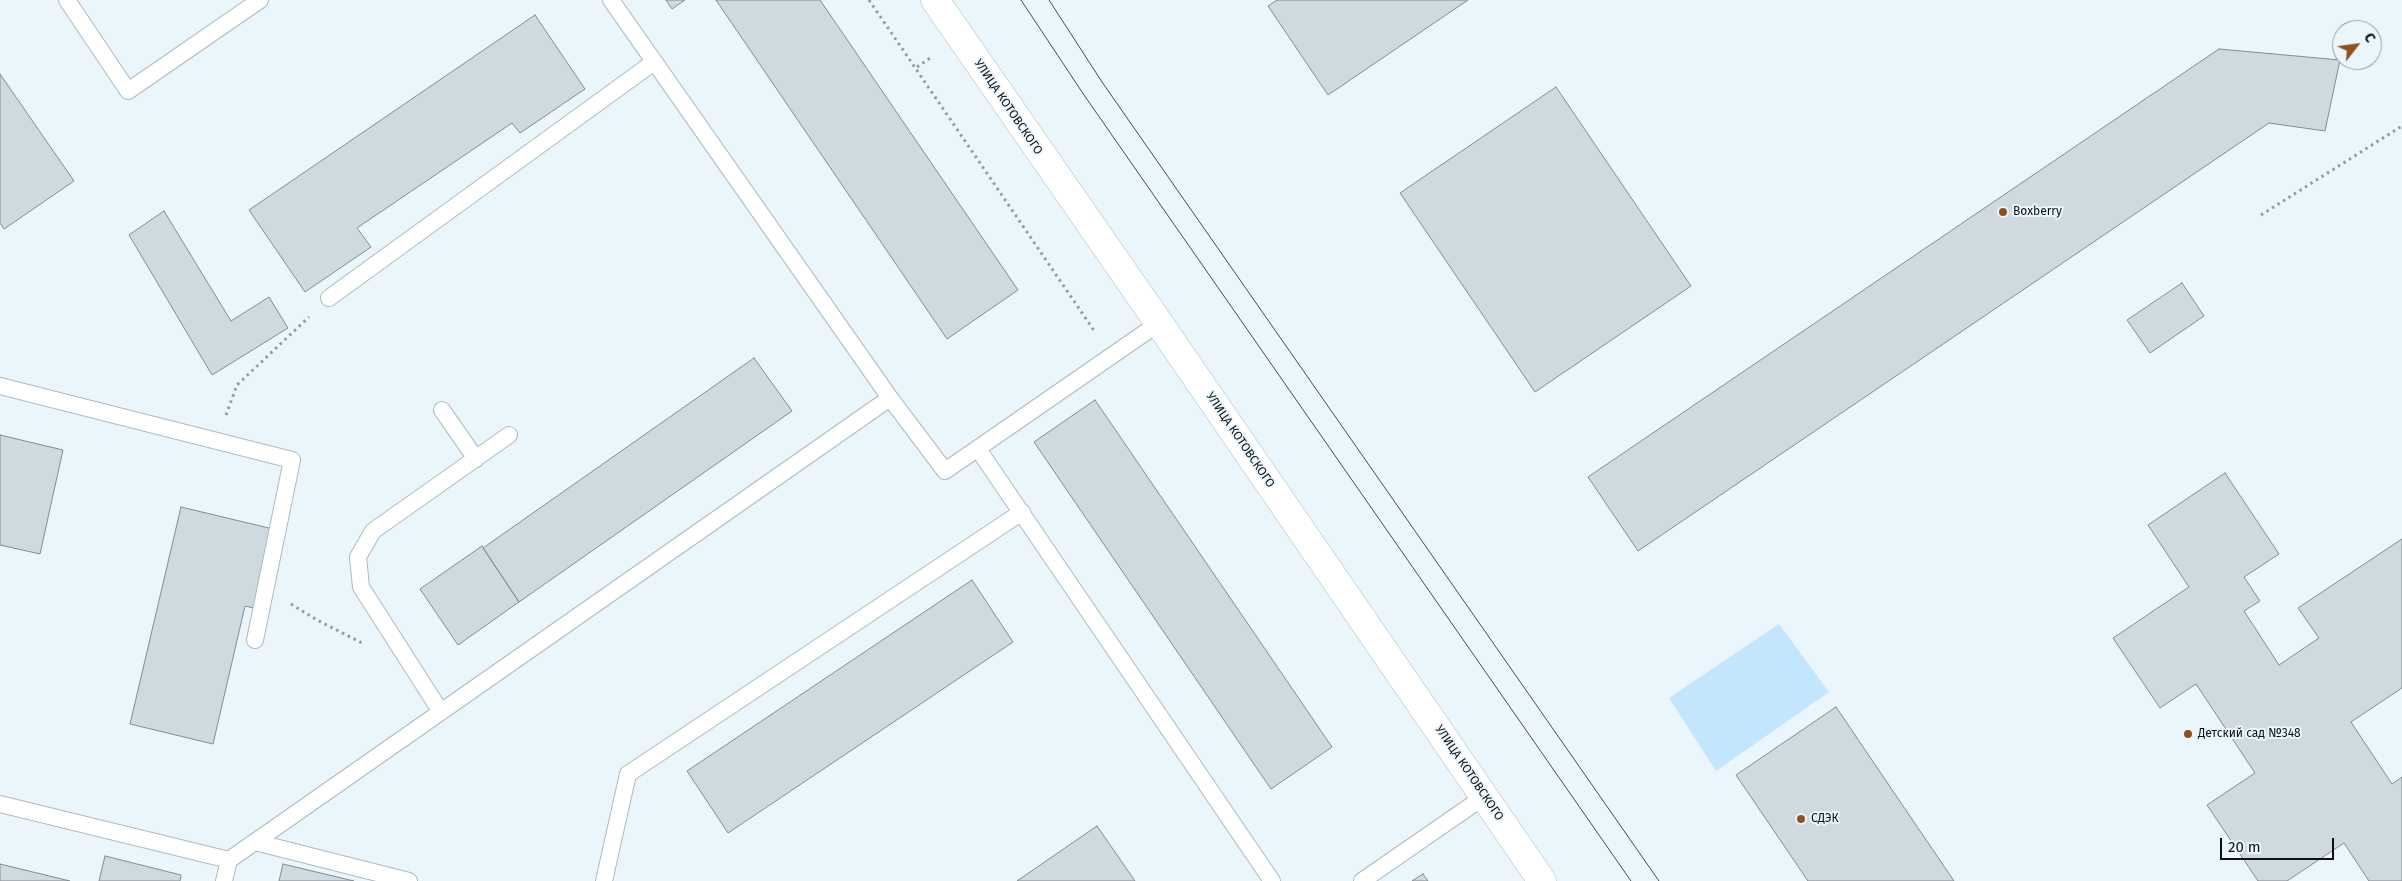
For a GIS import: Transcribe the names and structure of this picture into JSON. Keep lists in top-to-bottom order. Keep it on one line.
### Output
{"streets":{"main road":["УЛИЦА КОТОВСКОГО"]},"places":["Boxberry","Детский сад №348","СДЭК"],"scale_bar":"20 m","north":"top right"}
